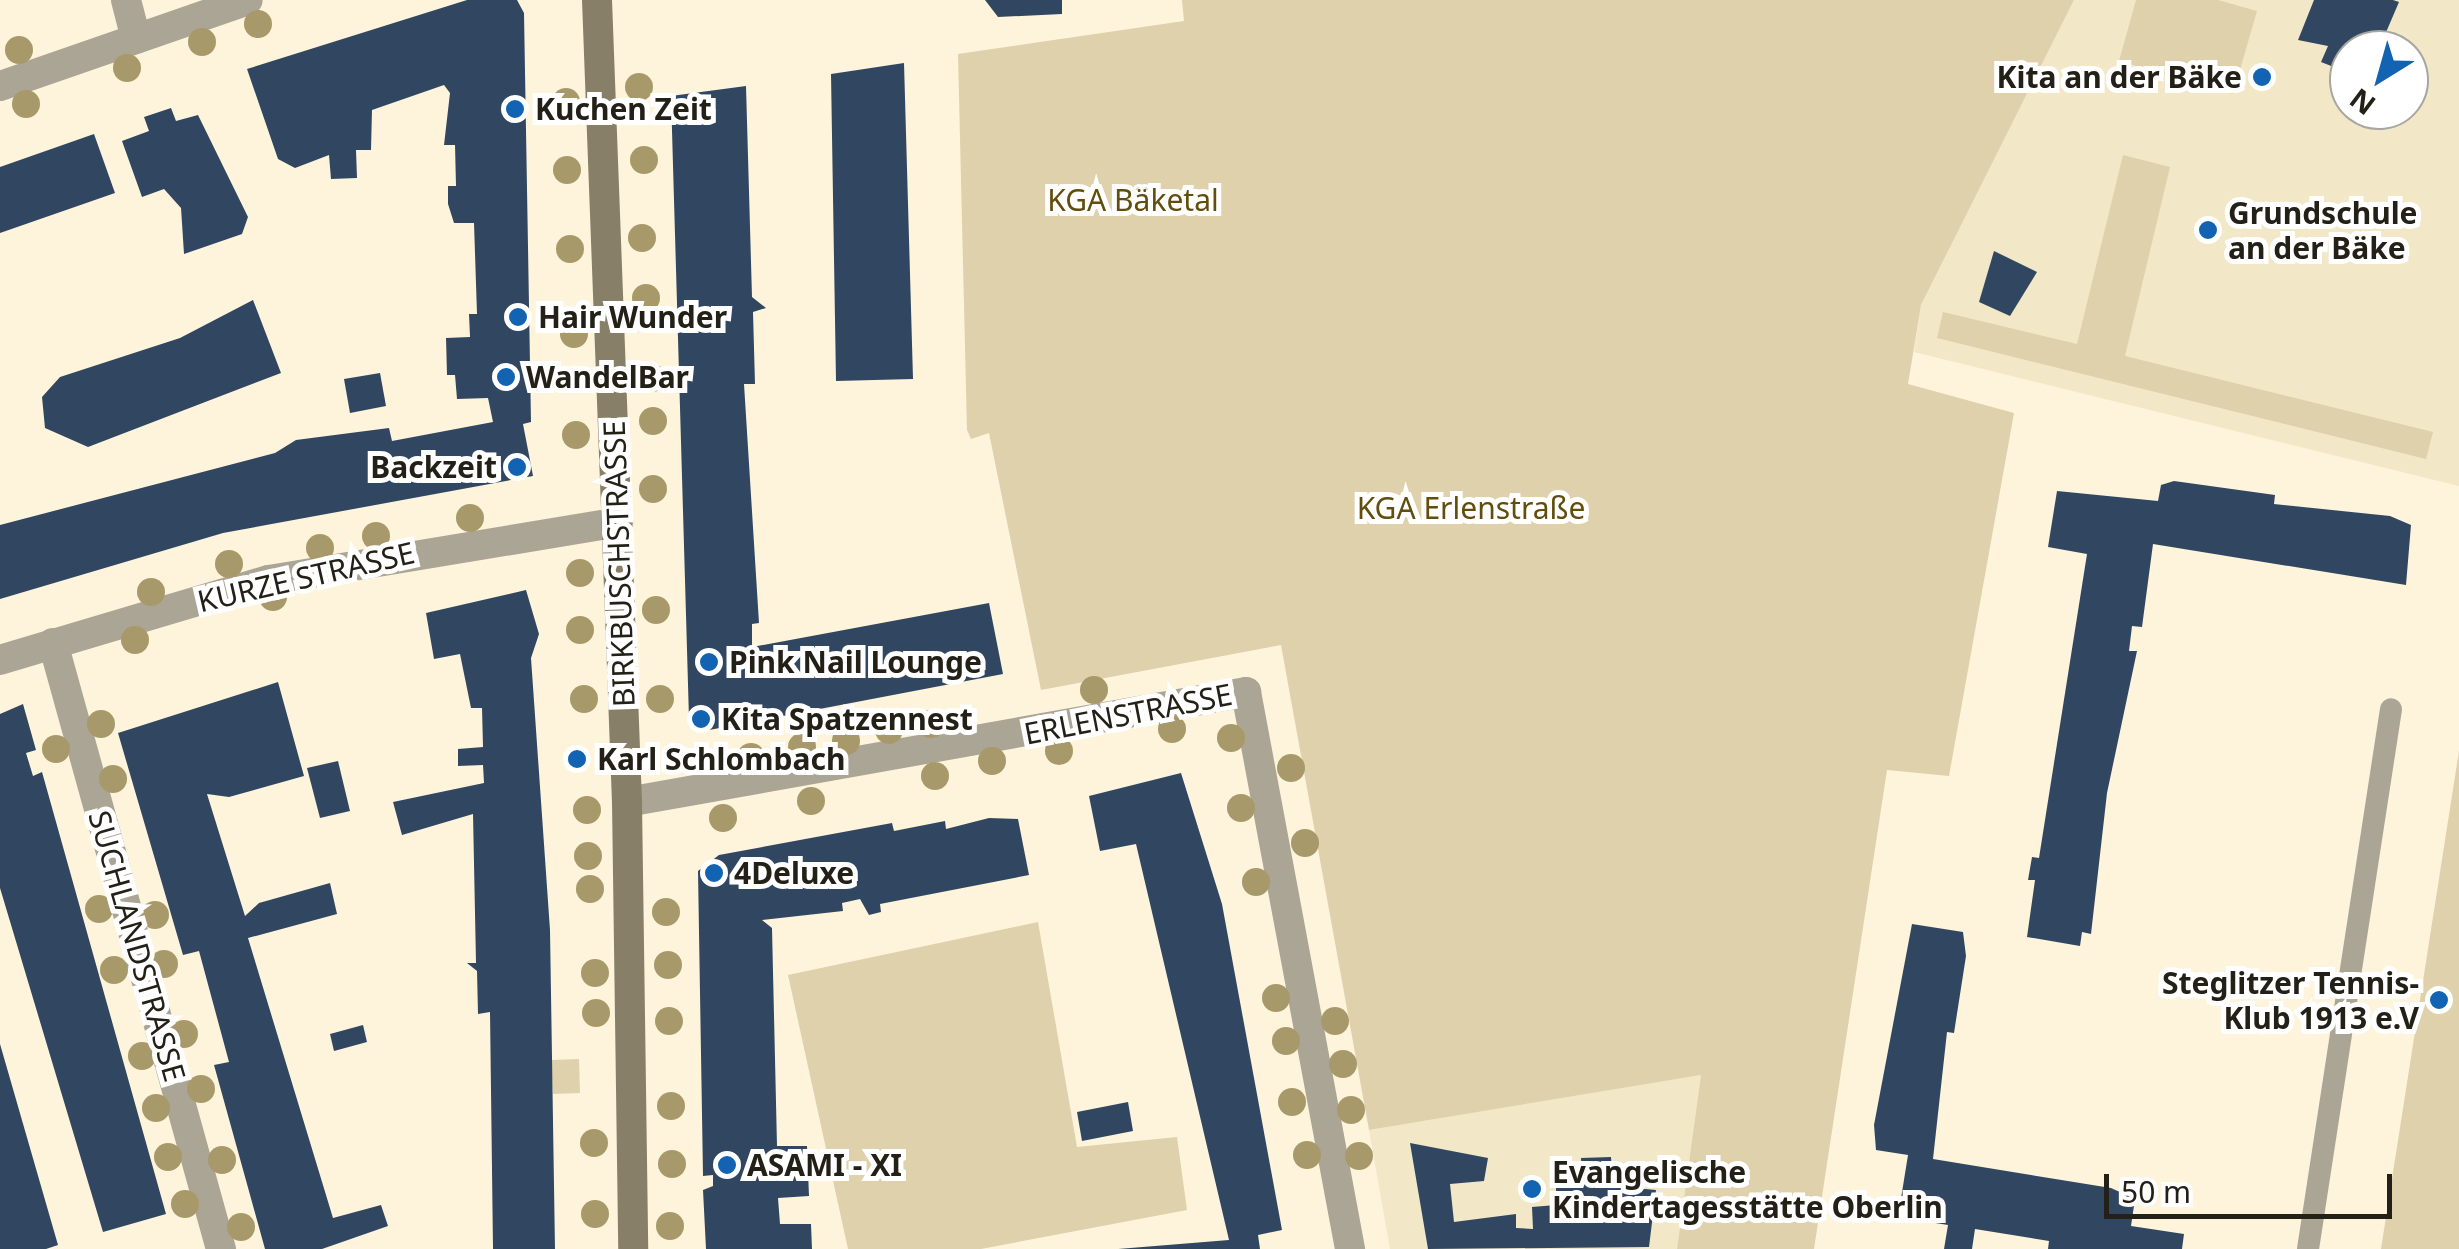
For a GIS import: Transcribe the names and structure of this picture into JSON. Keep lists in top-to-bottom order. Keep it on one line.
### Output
{"streets":{"street":["BIRKBUSCHSTRASSE","KURZE STRASSE","ERLENSTRASSE","SUCHLANDSTRASSE"]},"crossings":[["BIRKBUSCHSTRASSE","KURZE STRASSE"],["BIRKBUSCHSTRASSE","ERLENSTRASSE"],["KURZE STRASSE","SUCHLANDSTRASSE"]],"parks":["KGA Bäketal","KGA Erlenstraße"],"places":["Kita an der Bäke","Kuchen Zeit","Grundschule an der Bäke","Hair Wunder","WandelBar","Backzeit","Pink Nail Lounge","Kita Spatzennest","Karl Schlombach","4Deluxe","Steglitzer Tennis- Klub 1913 e.V","ASAMI - XI","Evangelische Kindertagesstätte Oberlin"],"scale_bar":"50 m","north":"bottom left"}
